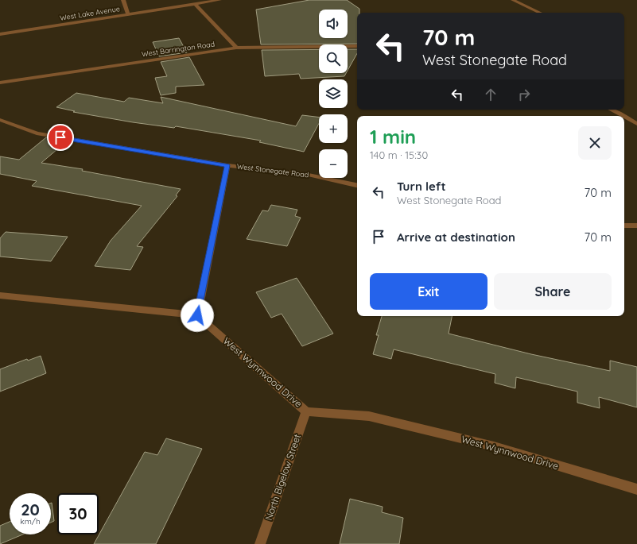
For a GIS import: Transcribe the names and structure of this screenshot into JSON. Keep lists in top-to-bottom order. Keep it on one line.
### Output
{"streets":{"street":["West Lake Avenue","West Barrington Road","West Stonegate Road","West Wynnwood Drive","North Bigelow Street"]},"crossings":[["West Wynnwood Drive","North Bigelow Street"]],"page":{"map_buttons":["+","−"],"turn":["70 m","West Stonegate Road"],"heading":["1 min","140 m · 15:30"],"list":[{"name":"Turn left","note":"West Stonegate Road","value":"70 m"},{"name":"Arrive at destination","value":"70 m"}],"buttons":["Exit","Share"],"speed":"20 km/h","limit":"30"}}
